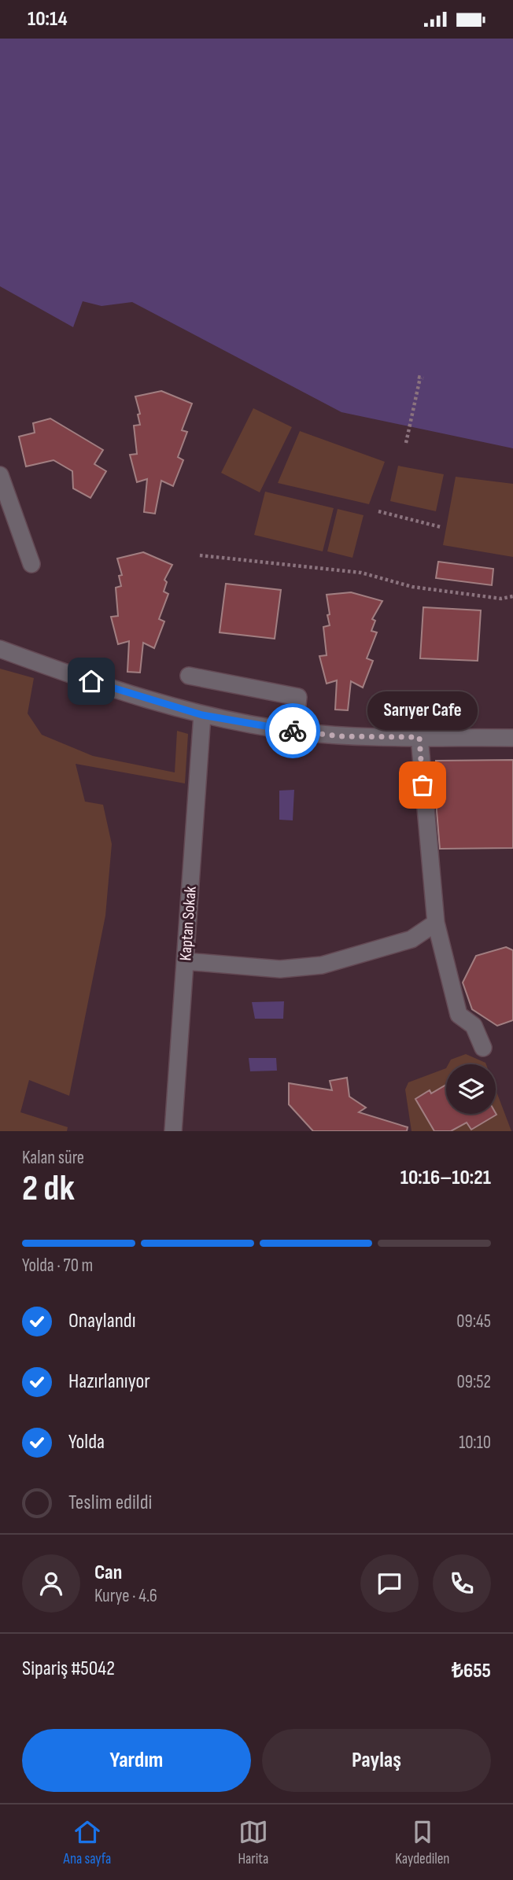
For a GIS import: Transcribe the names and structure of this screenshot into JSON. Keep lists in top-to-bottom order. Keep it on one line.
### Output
{"streets":{"street":["Kaptan Sokak"]},"places":["Sarıyer Cafe"],"page":{"status":"10:14","bubble":"Sarıyer Cafe","heading":["2 dk","Kalan süre","10:16–10:21"],"panel":["Can","Kurye · 4.6","Sipariş #5042","₺655"],"bar":"Yolda · 70 m","list":[["Onaylandı","09:45"],["Hazırlanıyor","09:52"],["Yolda","10:10"],"Teslim edildi"],"buttons":["Yardım","Paylaş"],"tabs":["Ana sayfa","Harita","Kaydedilen"]}}
